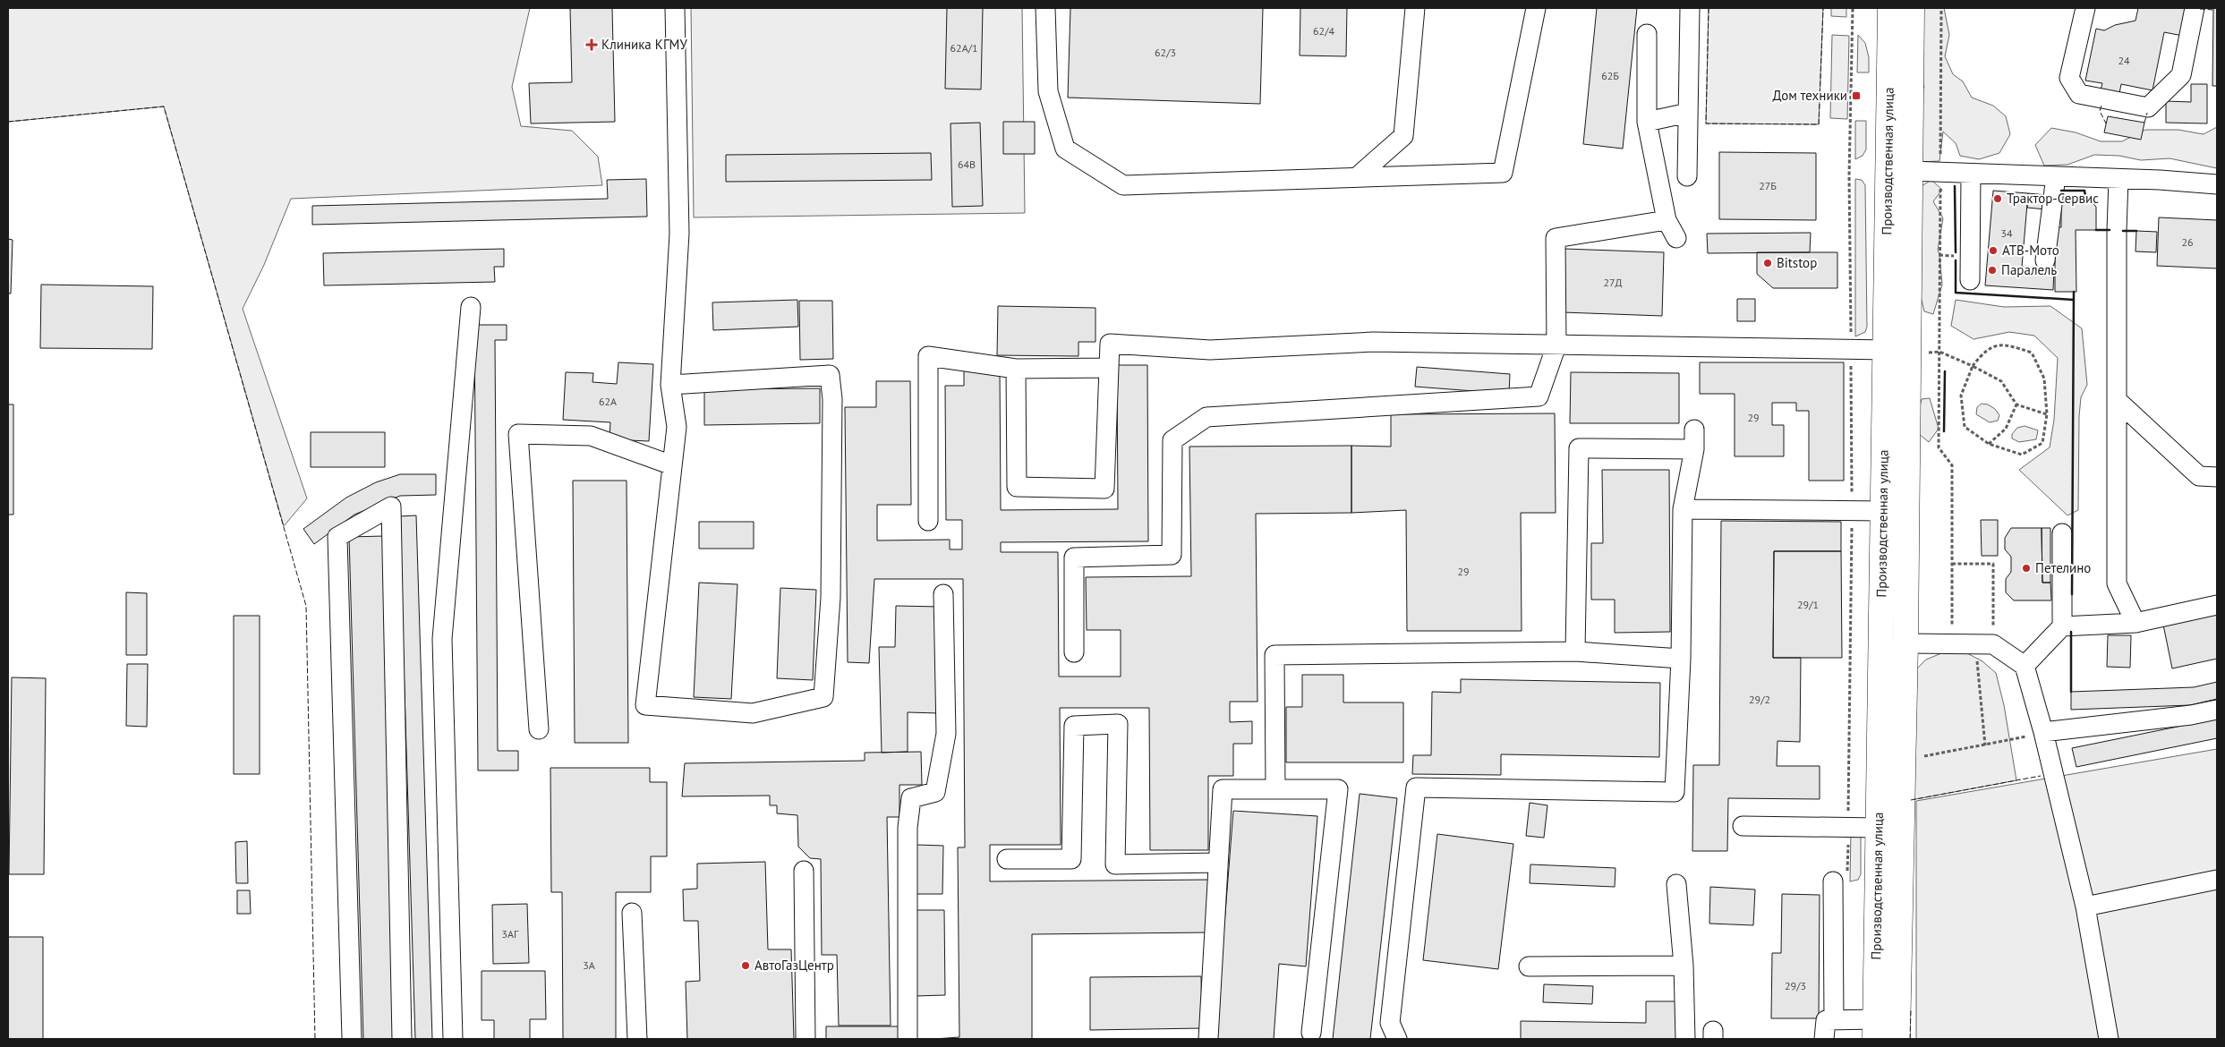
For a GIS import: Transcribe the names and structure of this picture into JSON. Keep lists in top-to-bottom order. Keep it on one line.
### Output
{"streets":{"highway":["Производственная улица"]},"places":{"health":["Клиника КГМУ"],"transit":["Дом техники"],"other":["Трактор-Сервис","АТВ-Мото","Bitstop","Паралель","Петелино","АвтоГазЦентр"]},"house_numbers":["62/4","62А/1","62/3","24","62Б","64В","27Б","34","26","27Д","62А","29","29","29/1","29/2","3АГ","3А","29/3"]}
